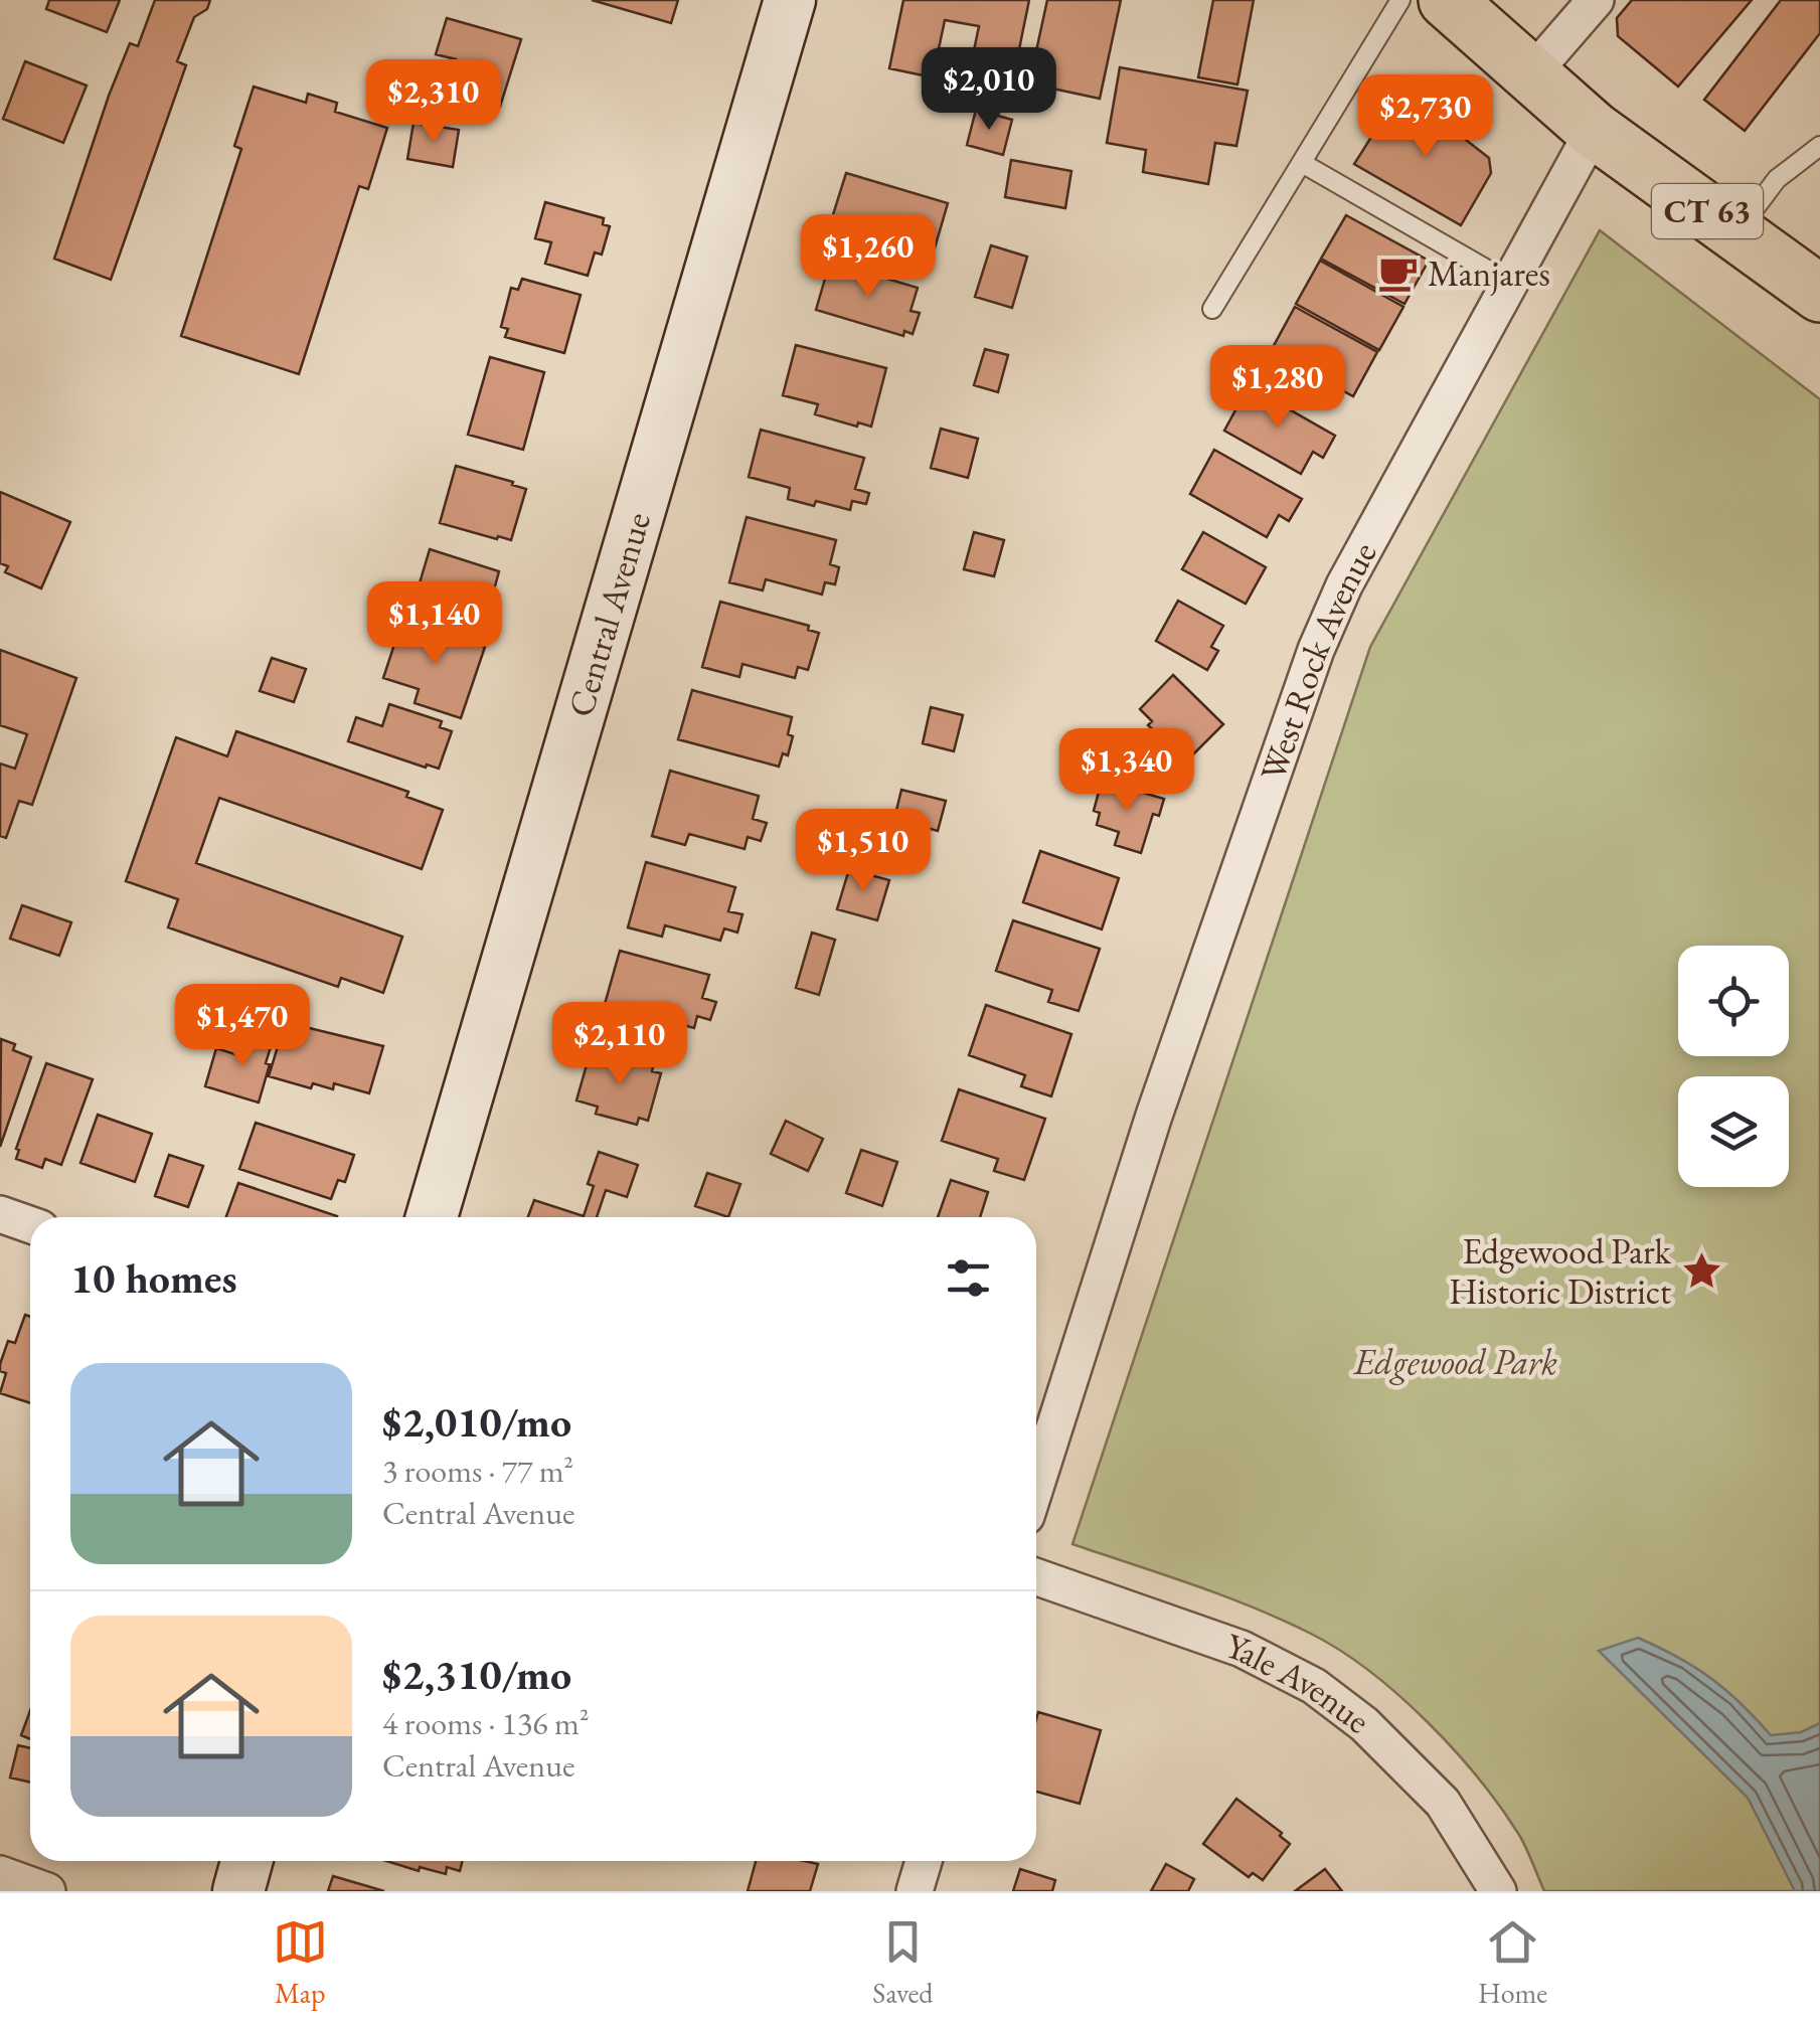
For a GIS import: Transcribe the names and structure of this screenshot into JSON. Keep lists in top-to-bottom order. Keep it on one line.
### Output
{"streets":{"main road":["CT 63"],"street":["Central Avenue","West Rock Avenue","Yale Avenue"]},"crossings":[["CT 63","West Rock Avenue"]],"parks":["Edgewood Park"],"places":{"cafe":["Manjares"],"place":["Edgewood Park Historic District"]},"page":{"price":["$2,010","$2,310","$2,730","$1,260","$1,280","$1,140","$1,340","$1,510","$1,470","$2,110"],"heading":"10 homes","list":[{"name":"$2,010/mo","note":"3 rooms · 77 m² · Central Avenue"},{"name":"$2,310/mo","note":"4 rooms · 136 m² · Central Avenue"}],"tabs":["Map","Saved","Home"]}}
